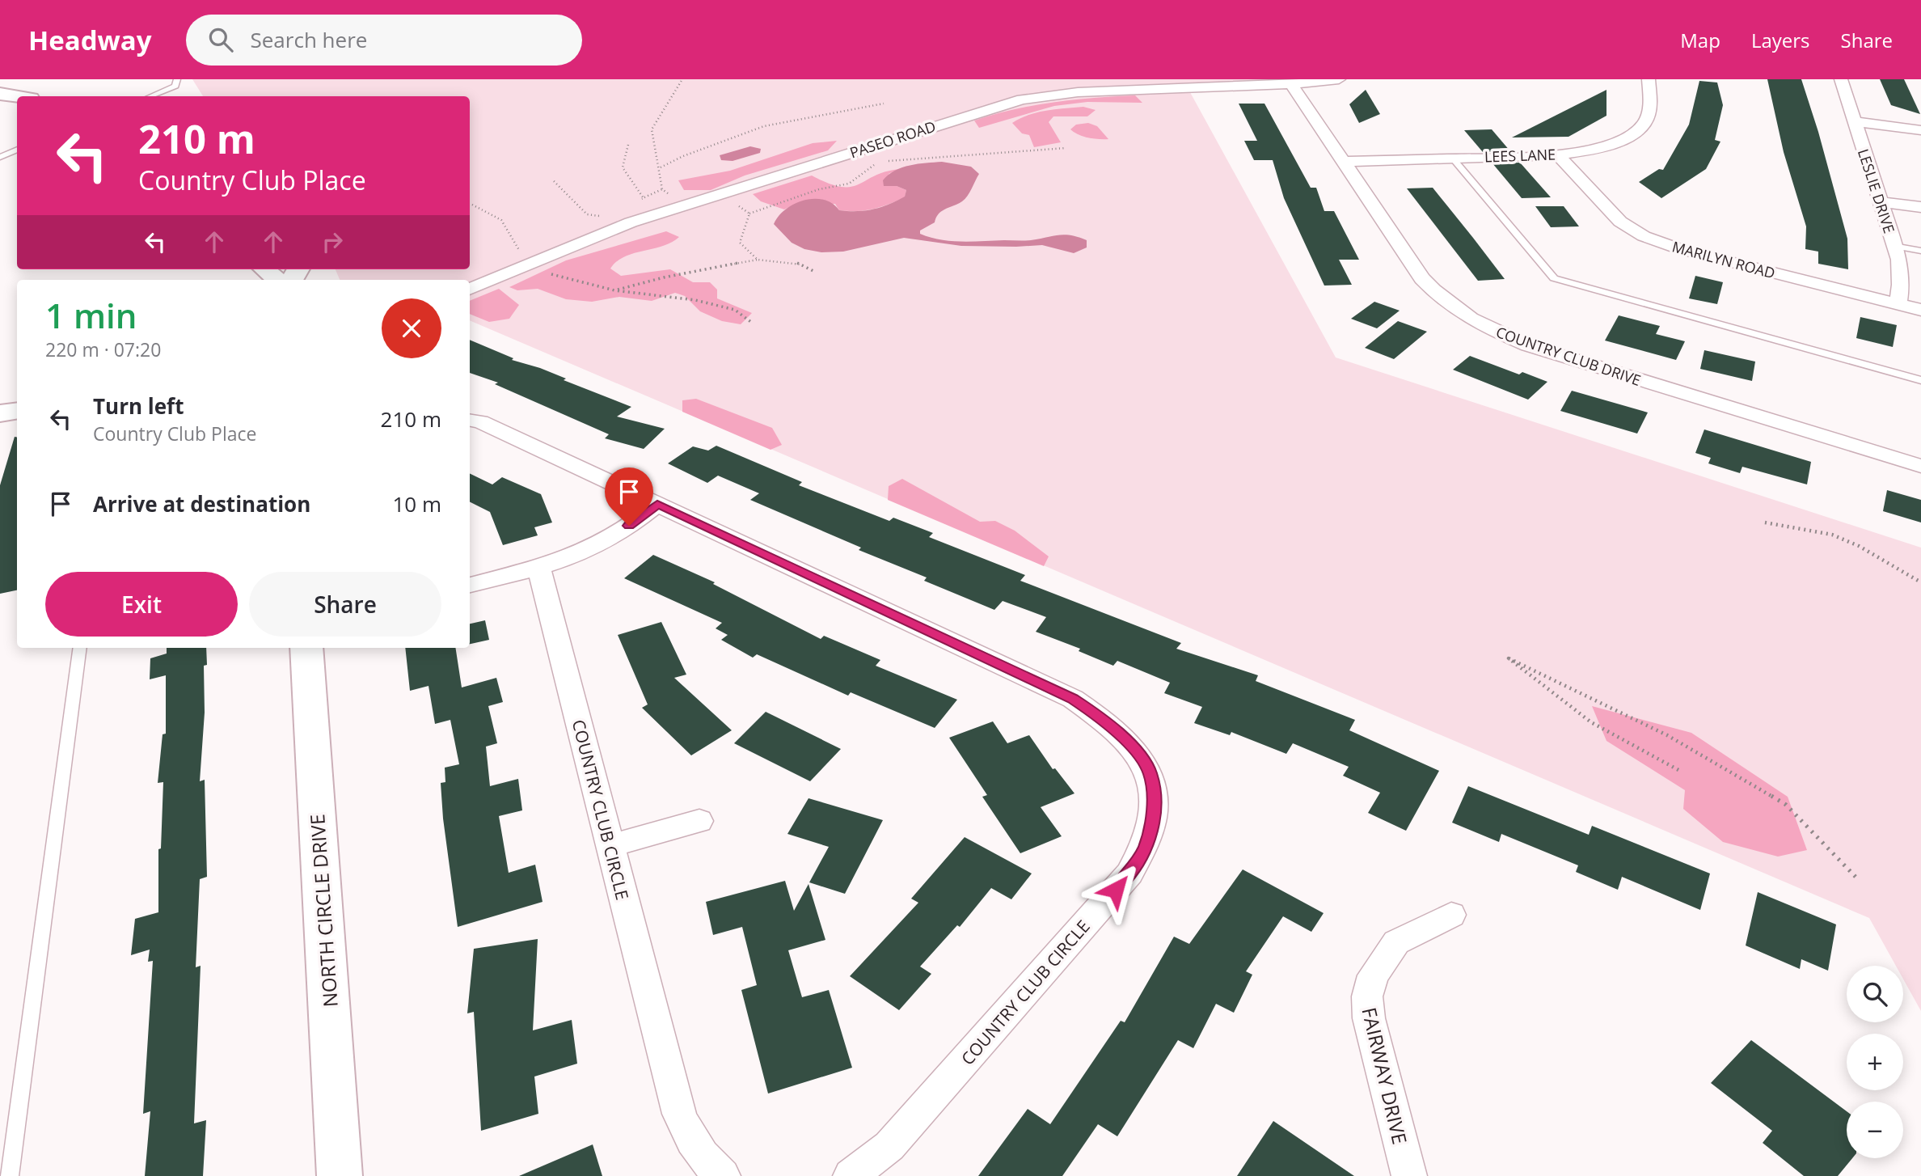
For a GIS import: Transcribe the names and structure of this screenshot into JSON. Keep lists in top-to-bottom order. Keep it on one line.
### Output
{"streets":{"main road":["NORTH CIRCLE DRIVE"],"street":["PASEO ROAD","LEES LANE","LESLIE DRIVE","MARILYN ROAD","COUNTRY CLUB DRIVE","COUNTRY CLUB CIRCLE","FAIRWAY DRIVE"]},"crossings":[["PASEO ROAD","COUNTRY CLUB DRIVE"],["LEES LANE","MARILYN ROAD"],["LEES LANE","COUNTRY CLUB DRIVE"],["LESLIE DRIVE","MARILYN ROAD"]],"page":{"header":"Headway","search":"Search here","nav":["Map","Layers","Share"],"turn":["210 m","Country Club Place"],"heading":["1 min","220 m · 07:20"],"list":[{"name":"Turn left","note":"Country Club Place","value":"210 m"},{"name":"Arrive at destination","value":"10 m"}],"buttons":["Exit","Share"],"map_buttons":["+","−"]}}
